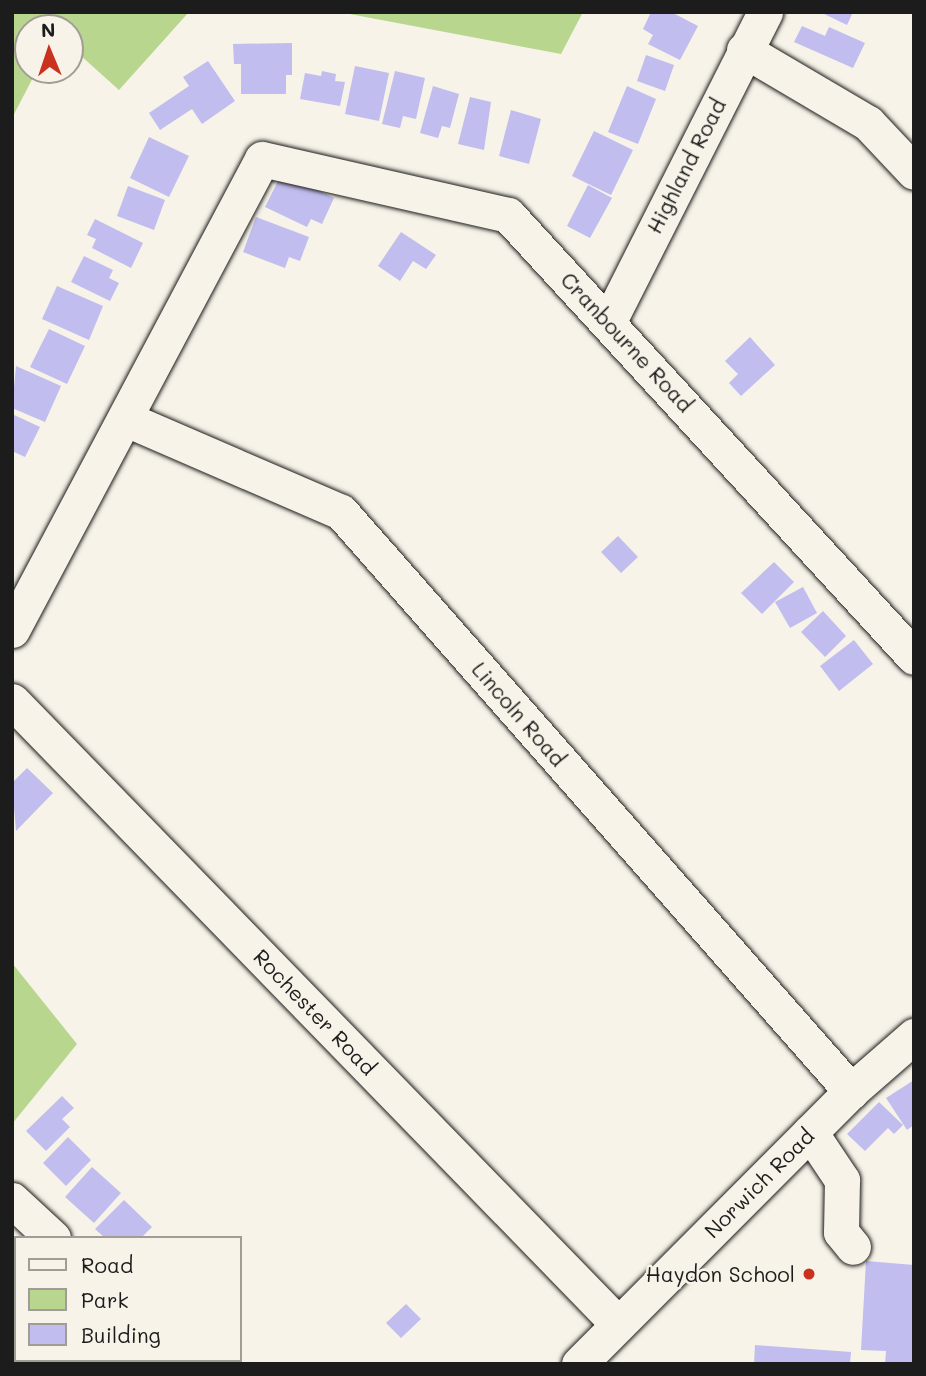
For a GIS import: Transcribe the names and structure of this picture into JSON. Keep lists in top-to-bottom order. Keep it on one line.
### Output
{"streets":{"street":["Highland Road","Cranbourne Road","Lincoln Road","Rochester Road","Norwich Road"]},"crossings":[["Highland Road","Cranbourne Road"],["Cranbourne Road","Lincoln Road"],["Lincoln Road","Norwich Road"],["Rochester Road","Norwich Road"]],"places":["Haydon School"],"legend":["Road","Park","Building"],"north":"top"}
